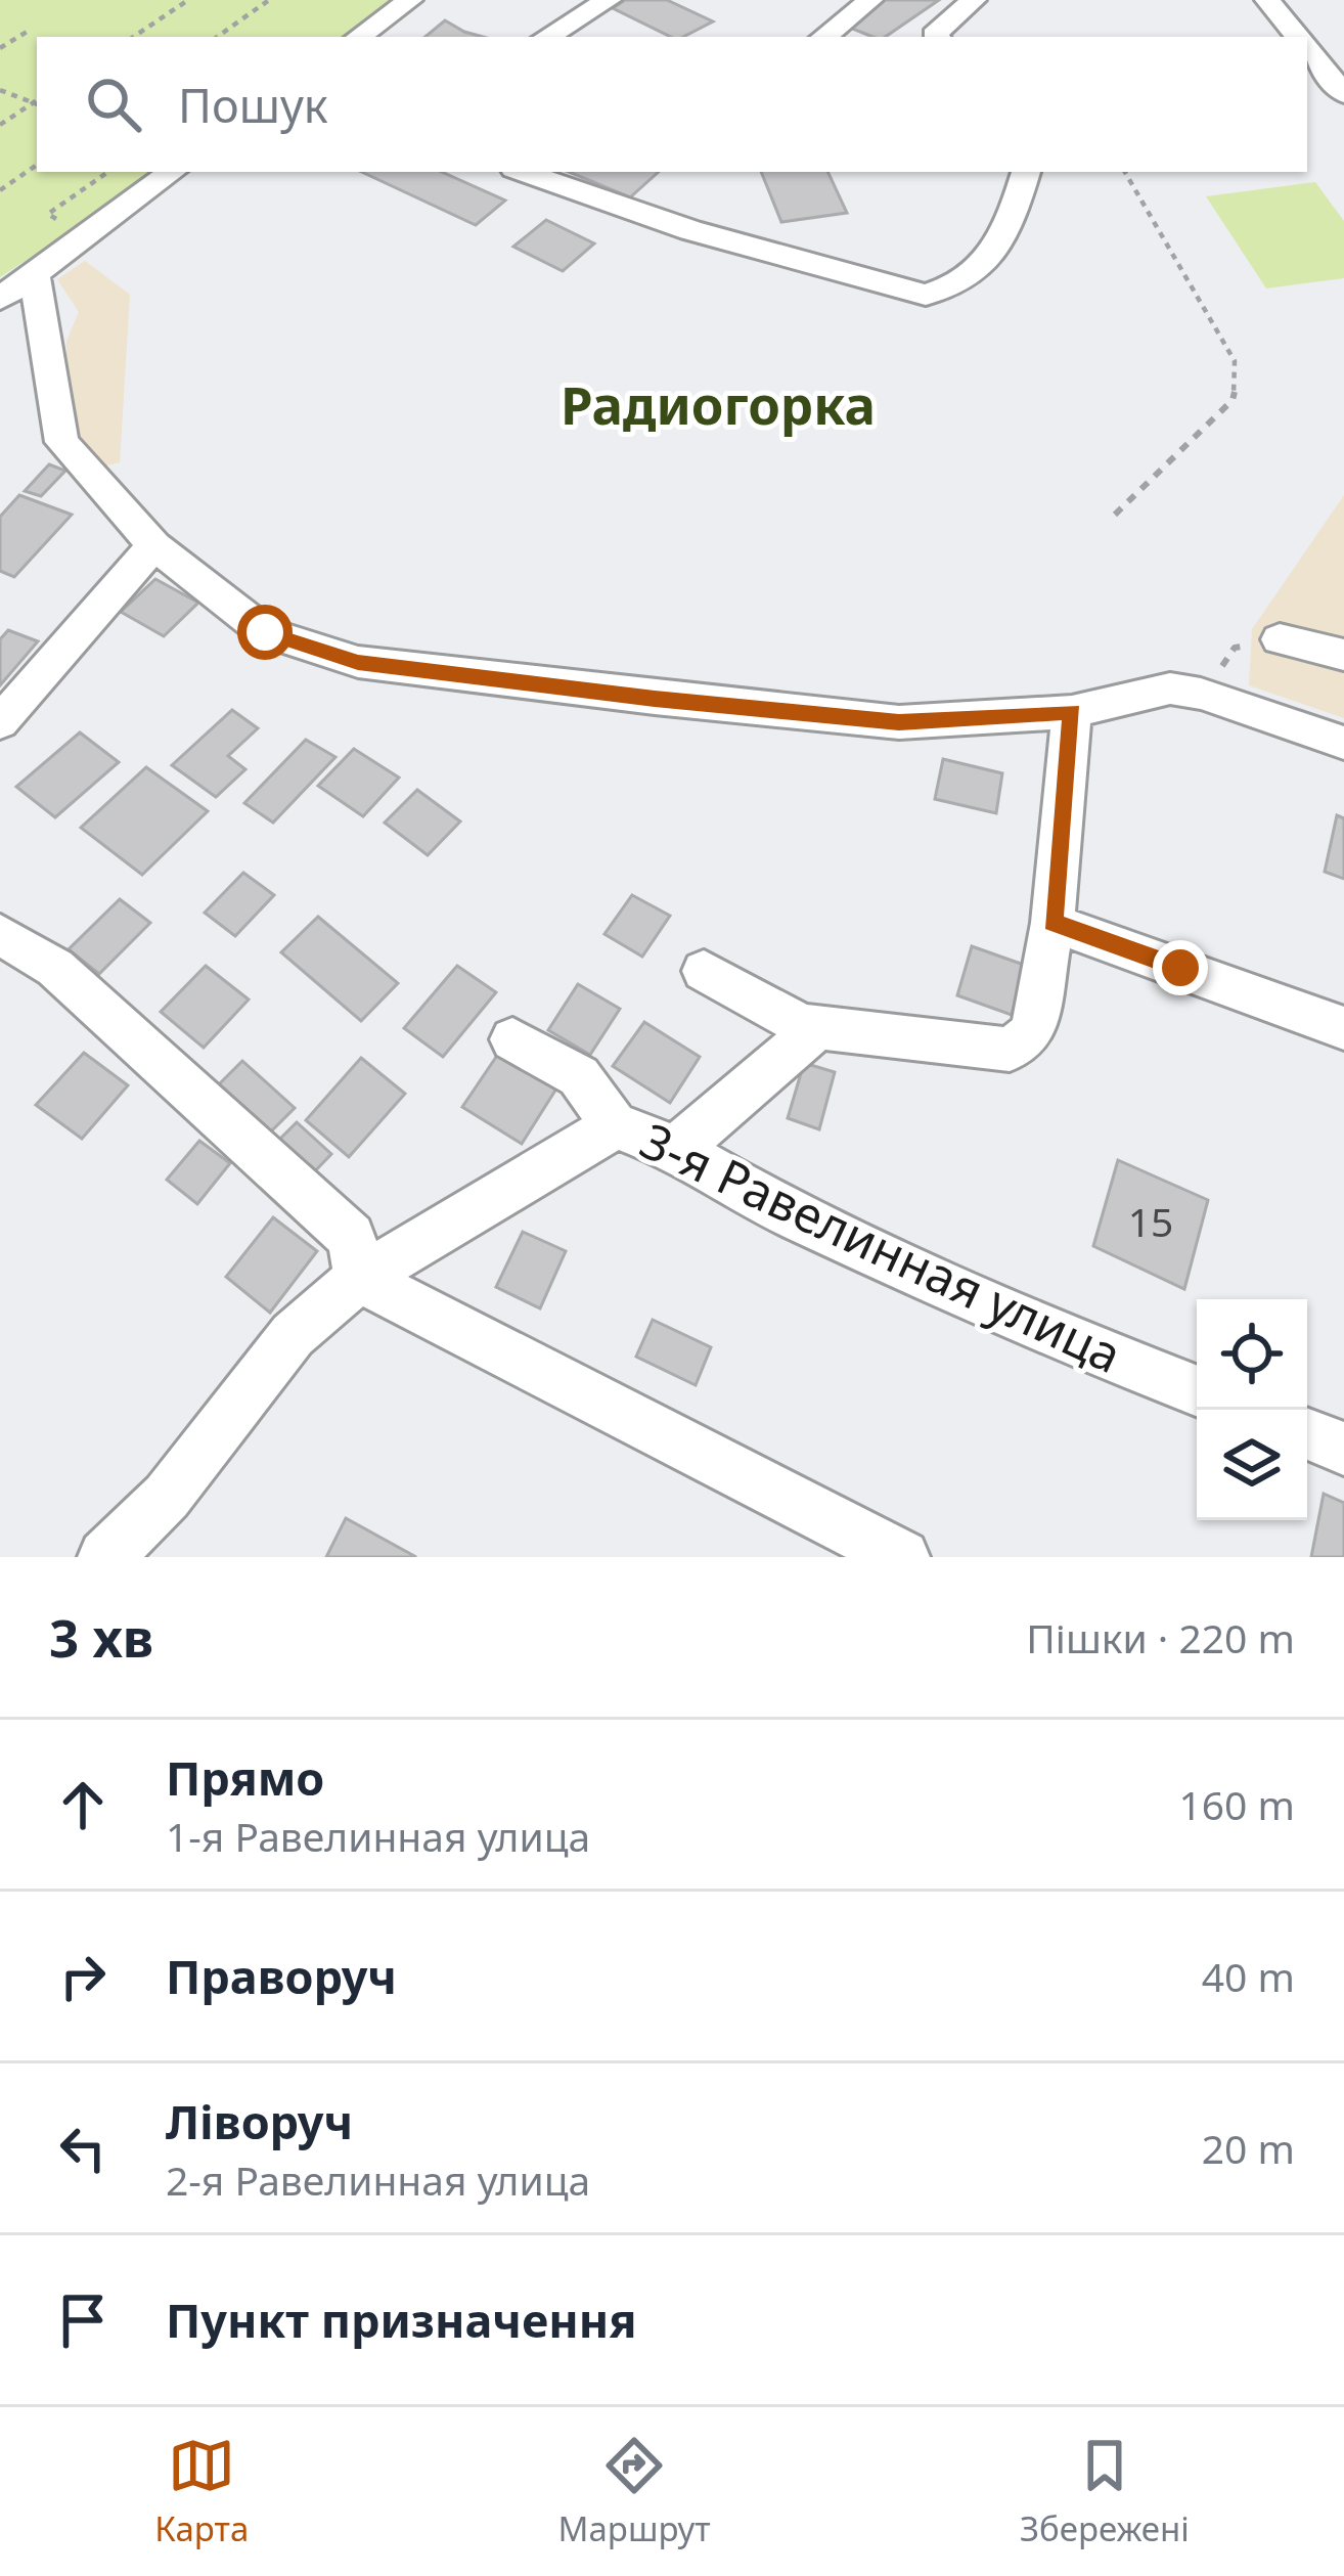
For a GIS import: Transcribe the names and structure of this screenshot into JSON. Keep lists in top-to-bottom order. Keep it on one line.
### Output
{"streets":{"street":["3-я Равелинная улица"]},"districts":["Радиогорка"],"house_numbers":["15"],"page":{"search":"Пошук","heading":["3 хв","Пішки · 220 m"],"list":[["Прямо","1-я Равелинная улица","160 m"],["Праворуч","40 m"],["Ліворуч","2-я Равелинная улица","20 m"],"Пункт призначення"],"nav":["Карта","Маршрут","Збережені"]}}
